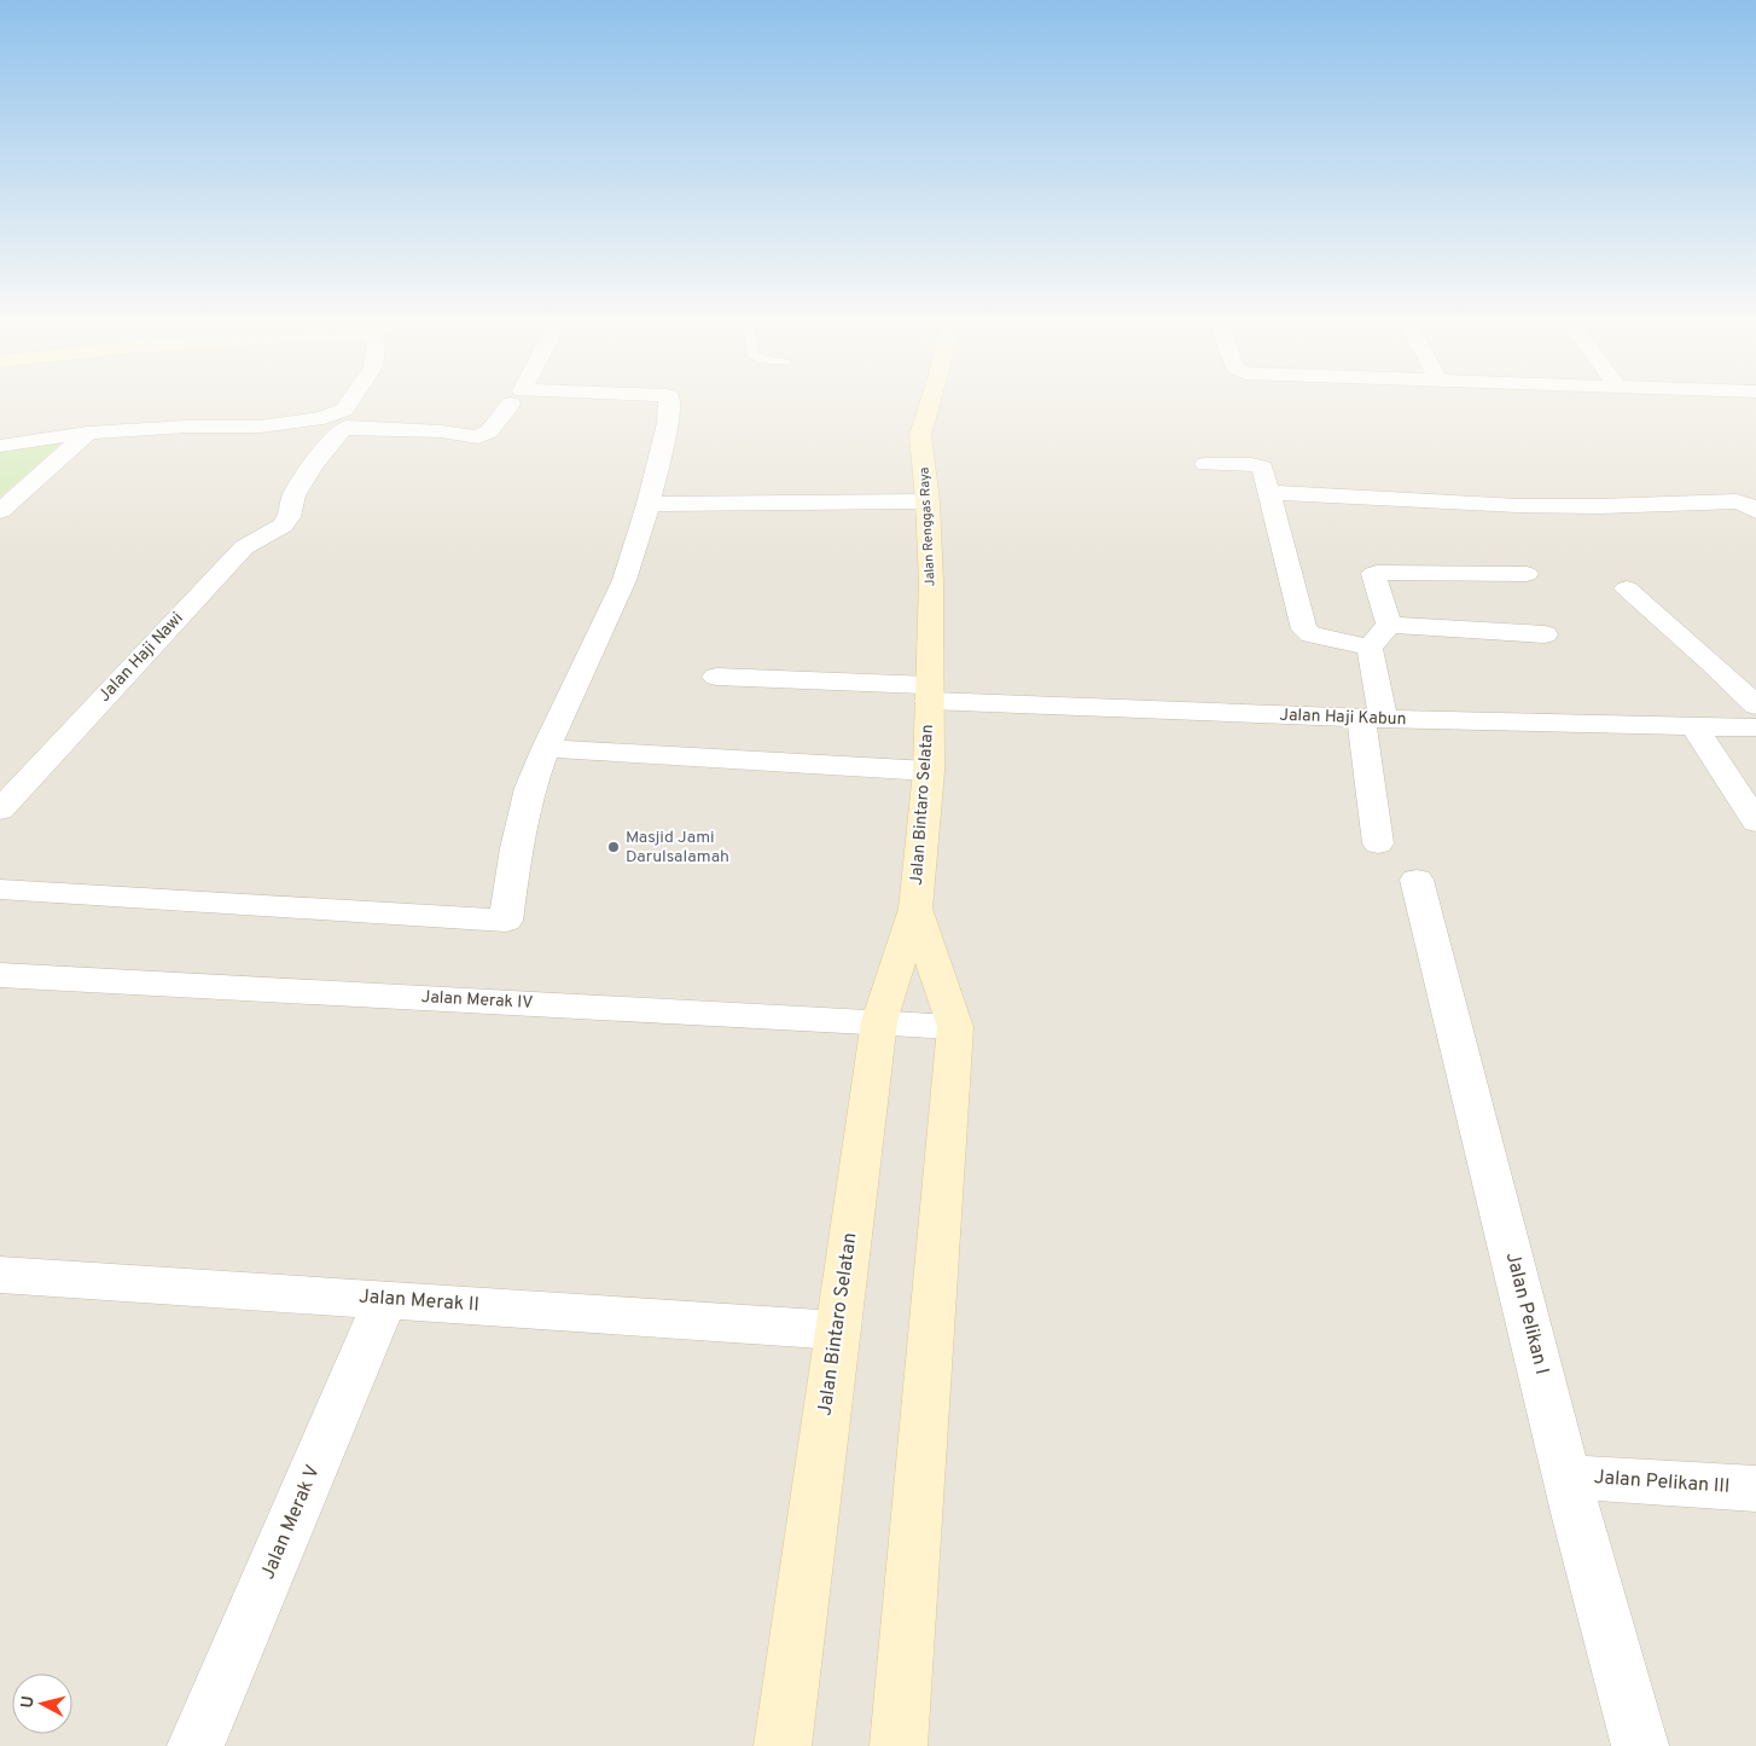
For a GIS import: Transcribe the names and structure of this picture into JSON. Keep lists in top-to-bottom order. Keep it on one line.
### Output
{"streets":{"street":["Jalan Renggas Raya","Jalan Haji Nawi","Jalan Haji Kabun","Jalan Bintaro Selatan","Jalan Merak IV","Jalan Merak II","Jalan Pelikan I","Jalan Pelikan III","Jalan Merak V"]},"crossings":[["Jalan Renggas Raya","Jalan Haji Kabun"],["Jalan Renggas Raya","Jalan Bintaro Selatan"],["Jalan Haji Kabun","Jalan Bintaro Selatan"],["Jalan Bintaro Selatan","Jalan Merak IV"],["Jalan Bintaro Selatan","Jalan Merak II"],["Jalan Merak II","Jalan Merak V"],["Jalan Pelikan I","Jalan Pelikan III"]],"places":["Masjid Jami Darulsalamah"],"north":"left"}
